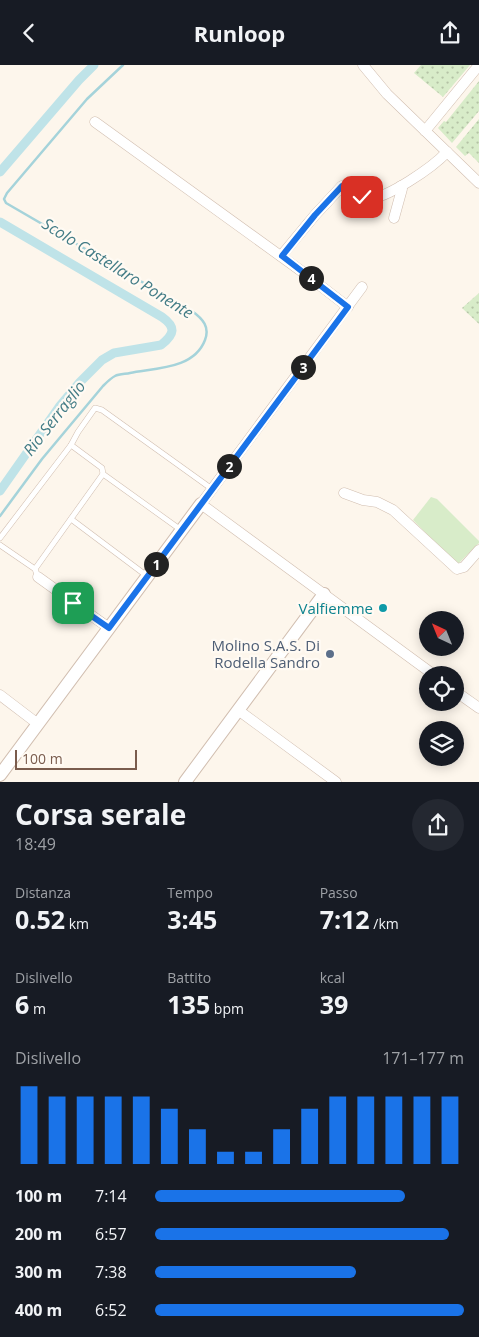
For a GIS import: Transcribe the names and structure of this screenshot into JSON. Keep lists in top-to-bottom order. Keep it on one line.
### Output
{"water":["Scolo Castellaro Ponente","Rio Serraglio"],"places":["Valfiemme","Molino S.A.S. Di Rodella Sandro"],"scale_bar":"100 m","north":"top left","page":{"header":"Runloop","pins":["4","3","2","1"],"scale":"100 m","heading":["Corsa serale","18:49"],"stats":[["Distanza","0.52 km"],["Tempo","3:45"],["Passo","7:12 /km"],["Dislivello","6 m"],["Battito","135 bpm"],["kcal","39"]],"chart":["Dislivello","171–177 m"],"list":[{"name":"100 m","note":"7:14"},{"name":"200 m","note":"6:57"},{"name":"300 m","note":"7:38"},{"name":"400 m","note":"6:52"}]}}
